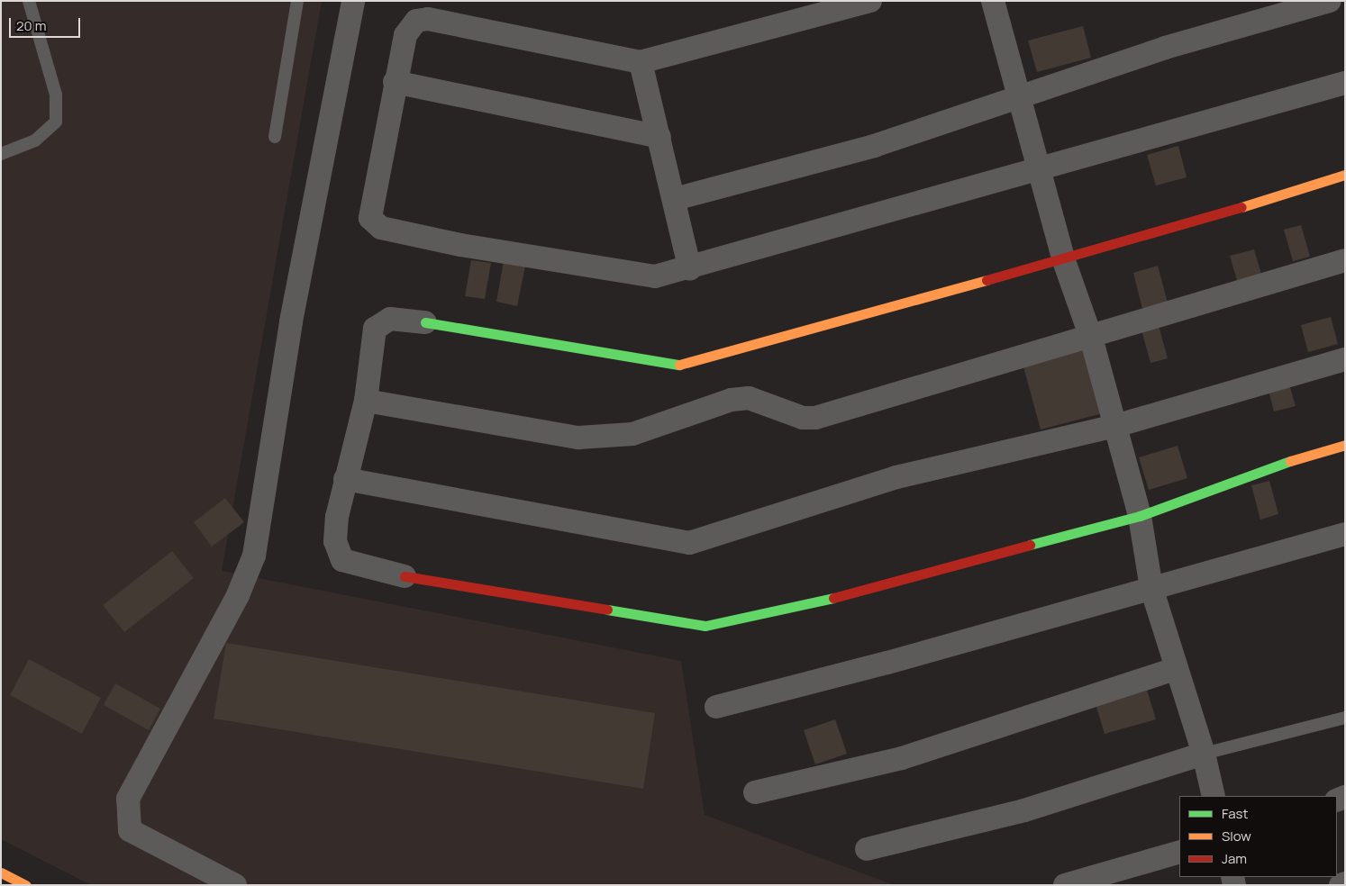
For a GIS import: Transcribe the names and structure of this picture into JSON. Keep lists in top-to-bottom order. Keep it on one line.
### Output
{"legend":["Fast","Slow","Jam"],"scale_bar":"20 m"}
